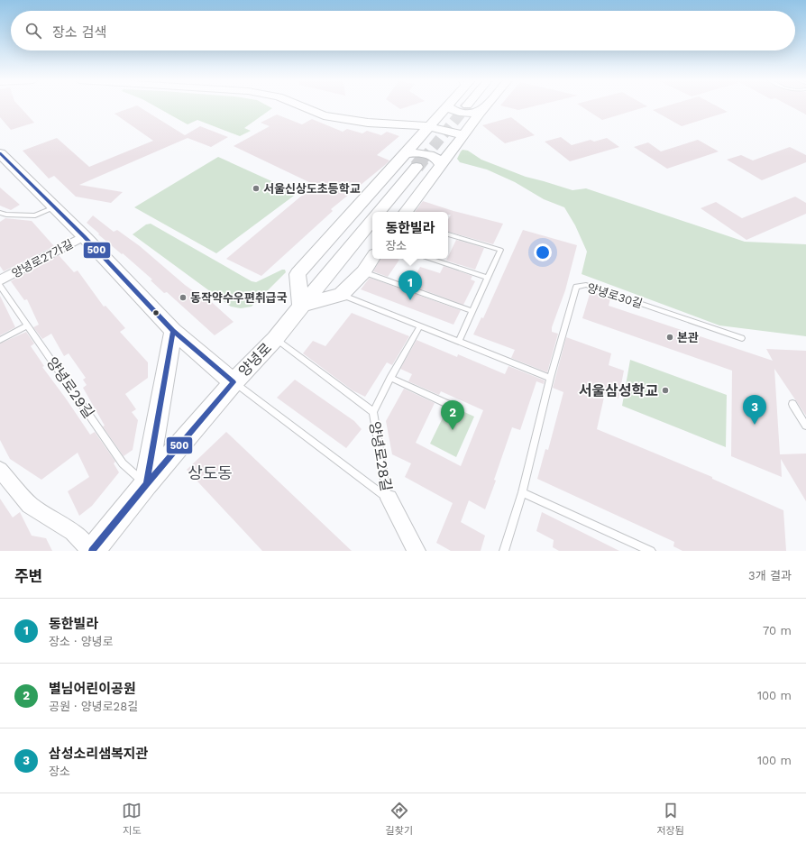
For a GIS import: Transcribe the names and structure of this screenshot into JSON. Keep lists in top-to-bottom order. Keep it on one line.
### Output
{"streets":{"main road":["양녕로"],"street":["양녕로27가길","양녕로28길"],"lane":["양녕로30길","양녕로29길"]},"crossings":[["양녕로","양녕로29길"],["양녕로","양녕로28길"]],"districts":["상도동"],"places":["서울신상도초등학교","동작약수우편취급국","본관","서울삼성학교"],"lines":["transit line 500"],"page":{"search":"장소 검색","popup":["동한빌라","장소"],"pins":["1","3","2"],"heading":["주변","3개 결과"],"list":[{"mark":"1","name":"동한빌라","note":"장소 · 양녕로","value":"70 m"},{"mark":"2","name":"별님어린이공원","note":"공원 · 양녕로28길","value":"100 m"},{"mark":"3","name":"삼성소리샘복지관","note":"장소","value":"100 m"}],"nav":["지도","길찾기","저장됨"]}}
